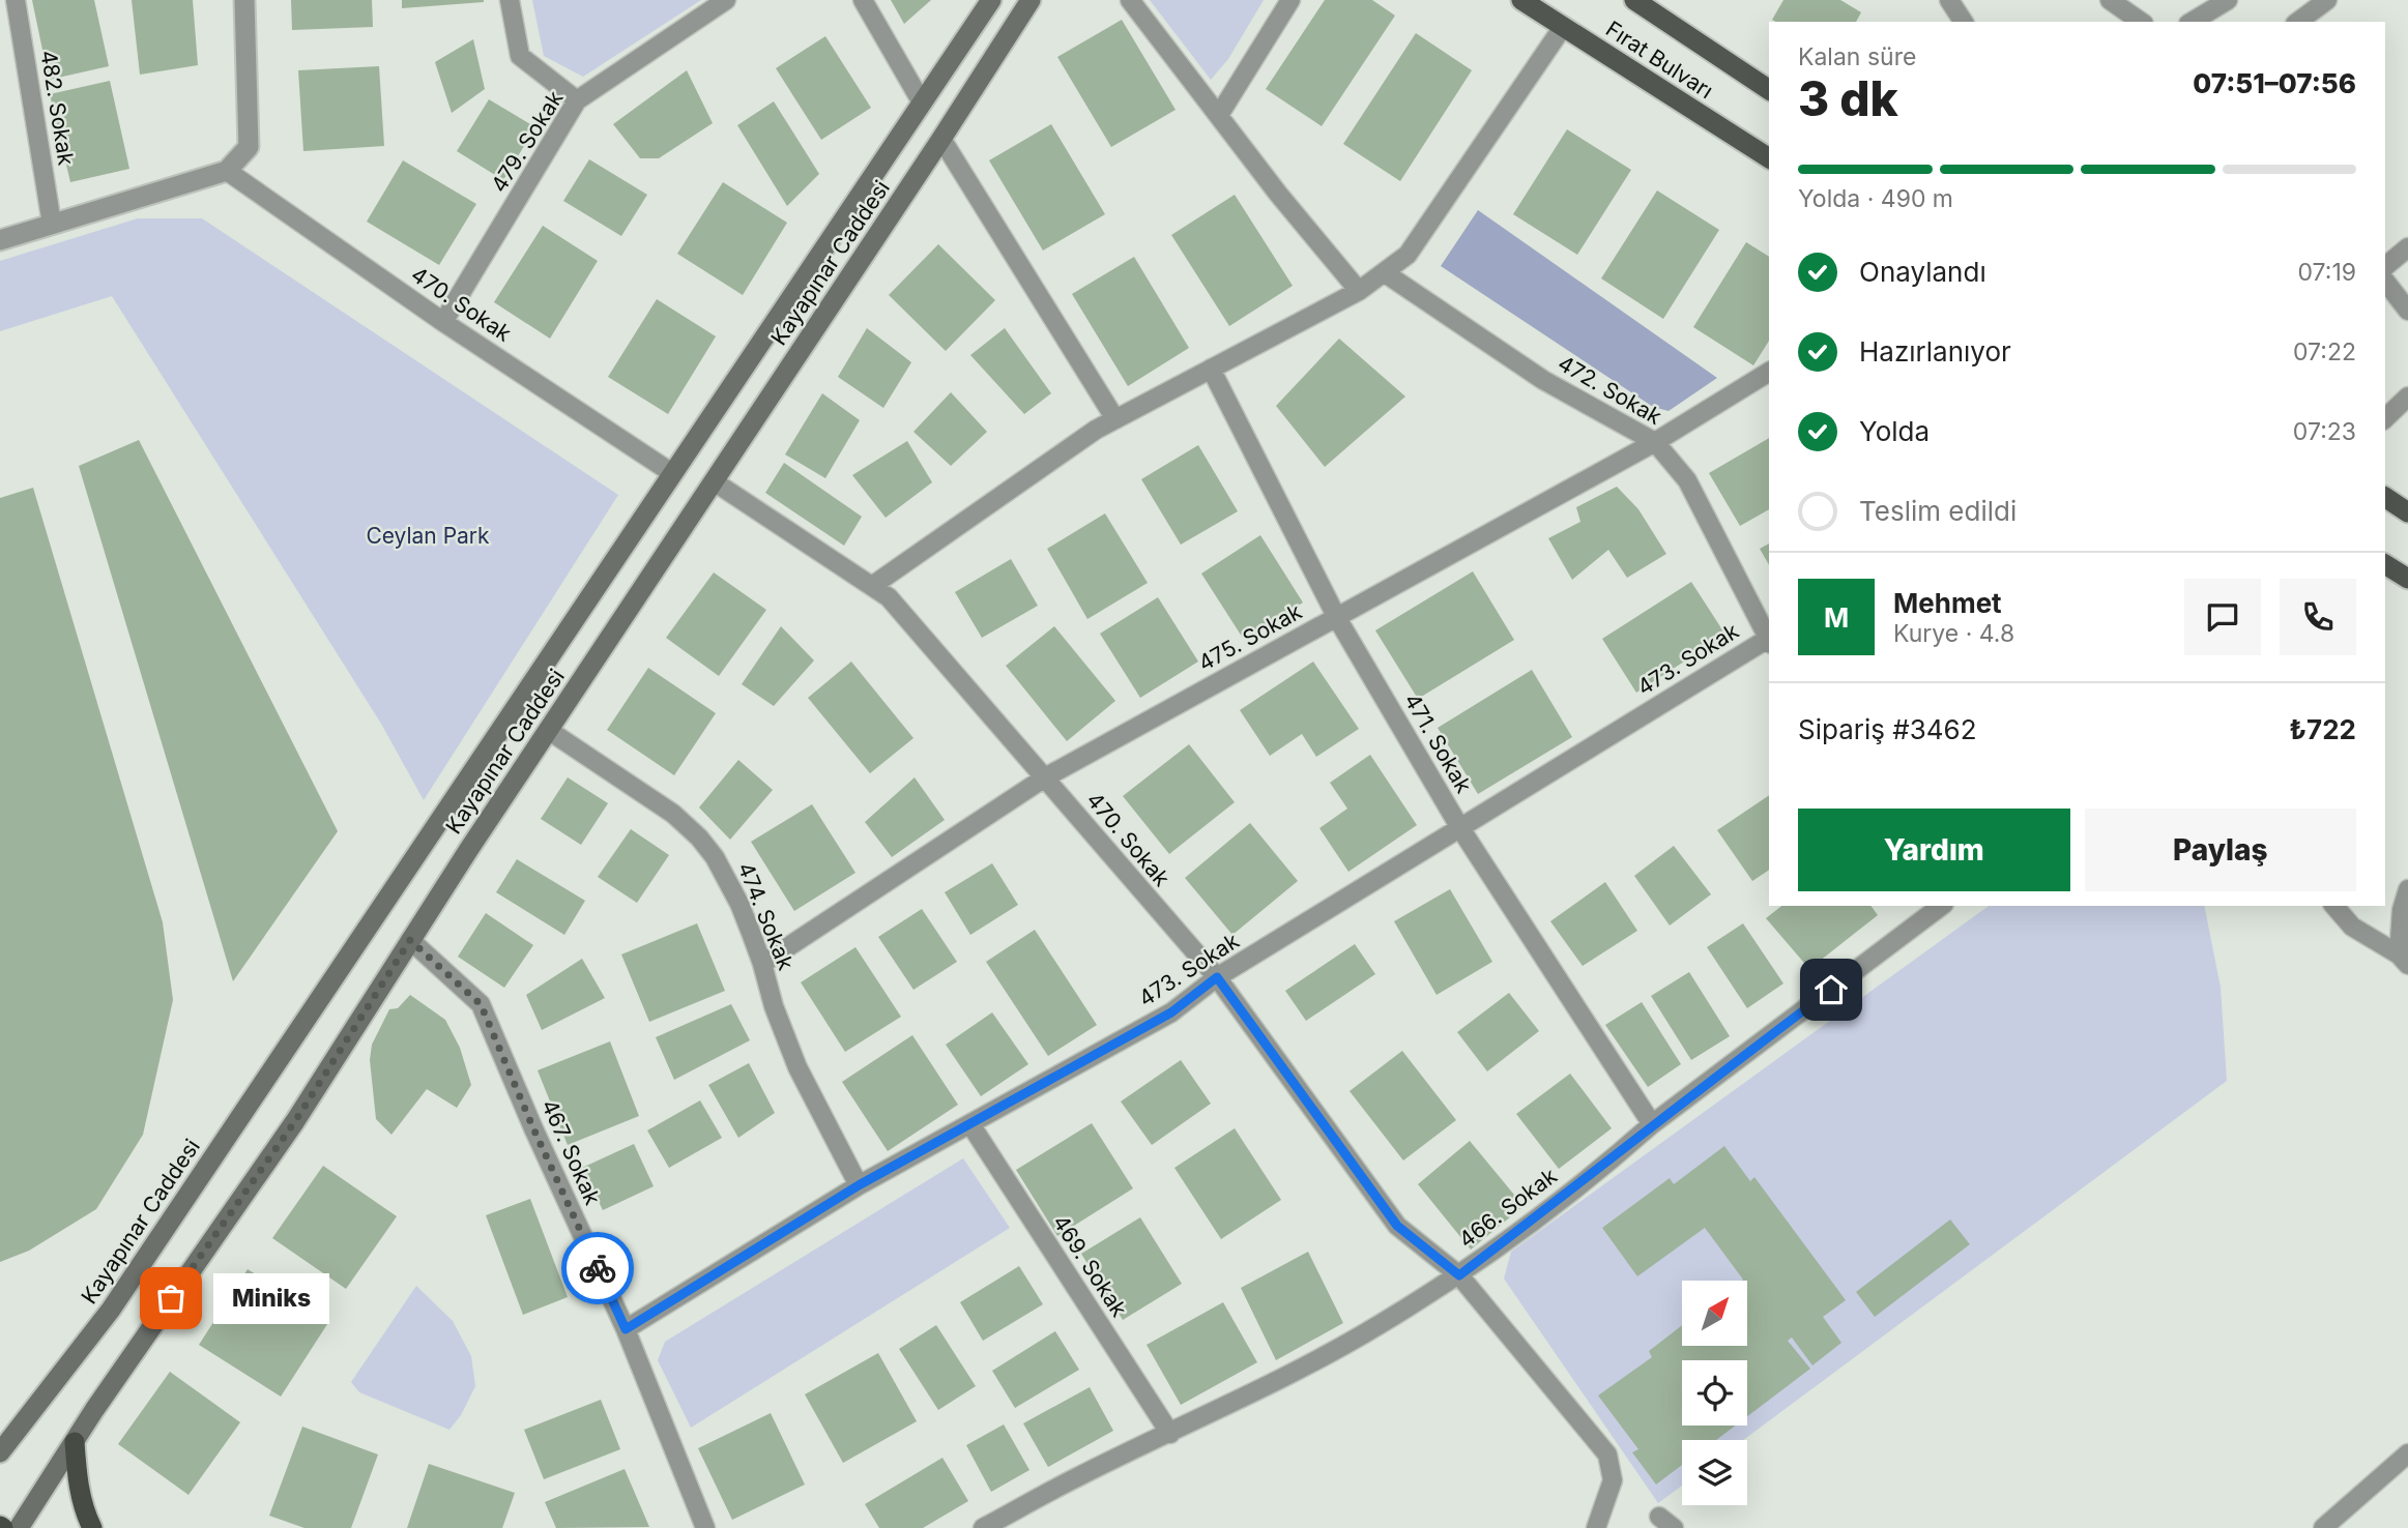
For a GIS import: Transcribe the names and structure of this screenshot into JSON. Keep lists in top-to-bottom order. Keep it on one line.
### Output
{"streets":{"main road":["Fırat Bulvarı","Kayapınar Caddesi"],"street":["482. Sokak","479. Sokak","470. Sokak","472. Sokak","475. Sokak","473. Sokak","471. Sokak","474. Sokak","467. Sokak","466. Sokak","469. Sokak"]},"crossings":[["479. Sokak","470. Sokak"],["Kayapınar Caddesi","470. Sokak"],["Kayapınar Caddesi","474. Sokak"],["Kayapınar Caddesi","467. Sokak"],["470. Sokak","475. Sokak"],["470. Sokak","473. Sokak"],["470. Sokak","466. Sokak"],["472. Sokak","475. Sokak"],["475. Sokak","471. Sokak"],["475. Sokak","474. Sokak"],["473. Sokak","471. Sokak"],["473. Sokak","474. Sokak"],["473. Sokak","467. Sokak"],["473. Sokak","469. Sokak"],["471. Sokak","466. Sokak"],["466. Sokak","469. Sokak"]],"parks":["Ceylan Park"],"places":["Miniks"],"north":"top right","page":{"heading":["3 dk","Kalan süre","07:51–07:56"],"panel":["Mehmet","Kurye · 4.8","Sipariş #3462","₺722"],"bar":"Yolda · 490 m","list":[["Onaylandı","07:19"],["Hazırlanıyor","07:22"],["Yolda","07:23"],"Teslim edildi"],"round":"M","buttons":["Yardım","Paylaş"],"bubble":"Miniks"}}
